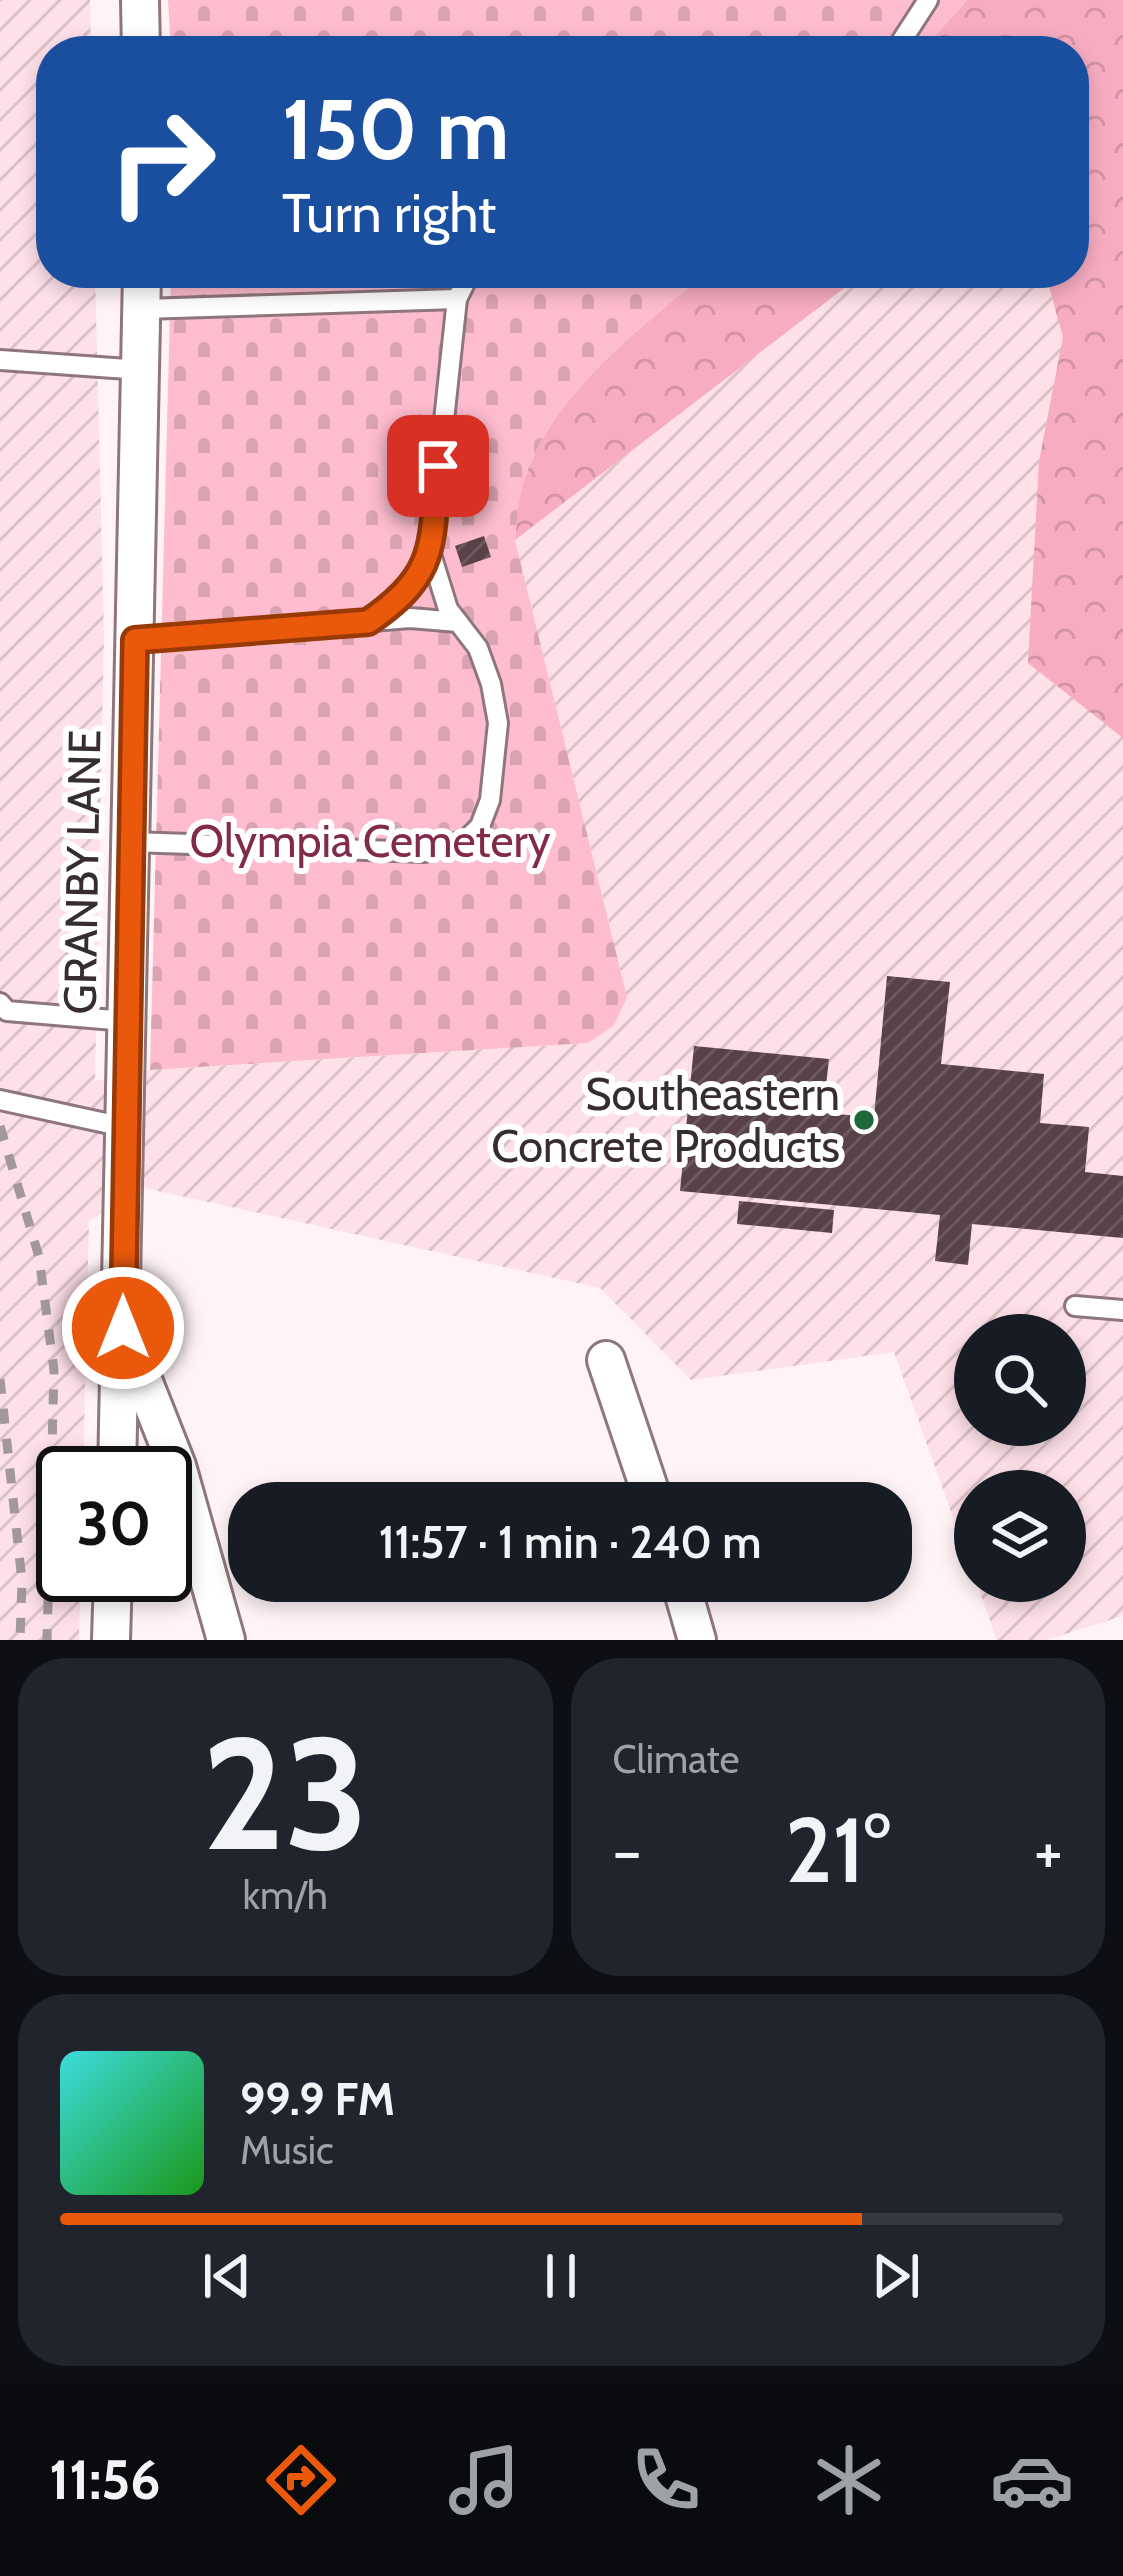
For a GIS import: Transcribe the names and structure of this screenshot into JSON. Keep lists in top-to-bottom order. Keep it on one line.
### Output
{"streets":{"street":["GRANBY LANE"]},"parks":["Olympia Cemetery"],"places":["Southeastern Concrete Products"],"page":{"turn":["150 m","Turn right"],"limit":"30","trip":"11:57 · 1 min · 240 m","tile":[["23","km/h"],"Climate"],"heat":["−","21°","+"],"song":["99.9 FM","Music"],"tabs":"11:56"}}
